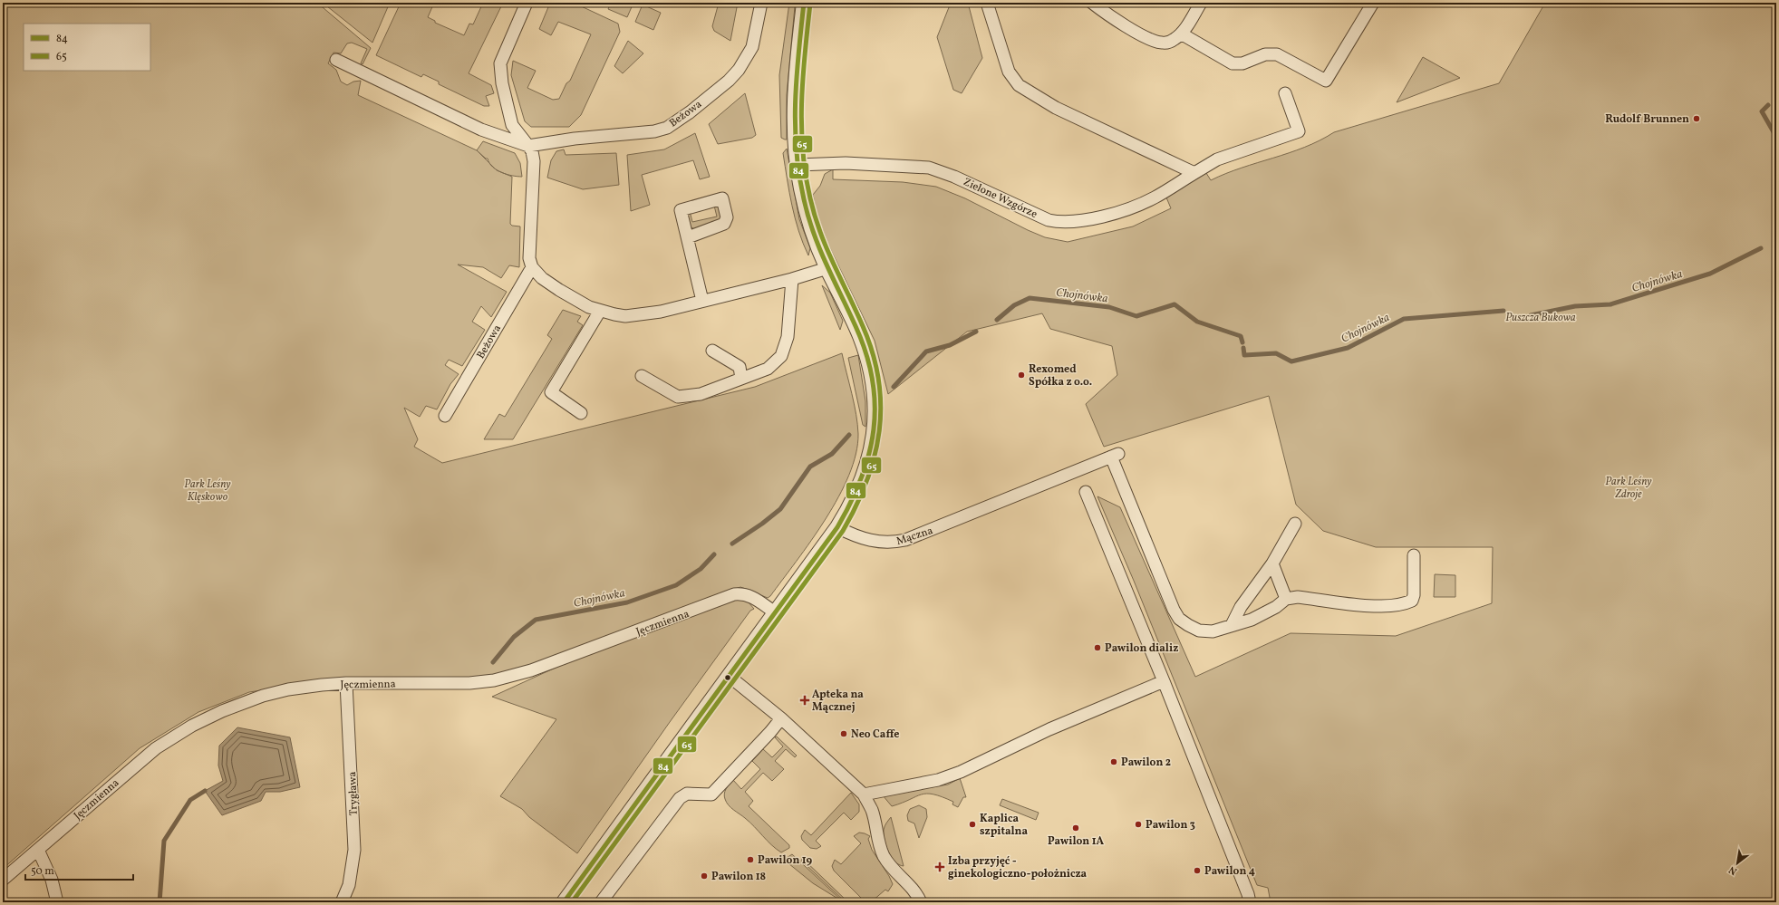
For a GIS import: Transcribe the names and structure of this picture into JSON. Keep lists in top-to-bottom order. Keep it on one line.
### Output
{"streets":{"street":["Beżowa","Zielone Wzgórze","Mączna","Jęczmienna","Trygława"]},"crossings":[["Jęczmienna","Trygława"]],"water":["Chojnówka"],"parks":["Puszcza Bukowa","Park Leśny Zdroje","Park Leśny Klęskowo"],"places":{"other":["Rudolf Brunnen","Rexomed Spółka z o.o.","Pawilon dializ","Neo Caffe","Pawilon 2","Kaplica szpitalna","Pawilon 3","Pawilon 1A","Pawilon 19","Pawilon 4","Pawilon 18"],"health":["Apteka na Mącznej","Izba przyjęć - ginekologiczno-położnicza"]},"lines":["transit line 84","transit line 65"],"legend":["84","65"],"scale_bar":"50 m","north":"bottom left"}
